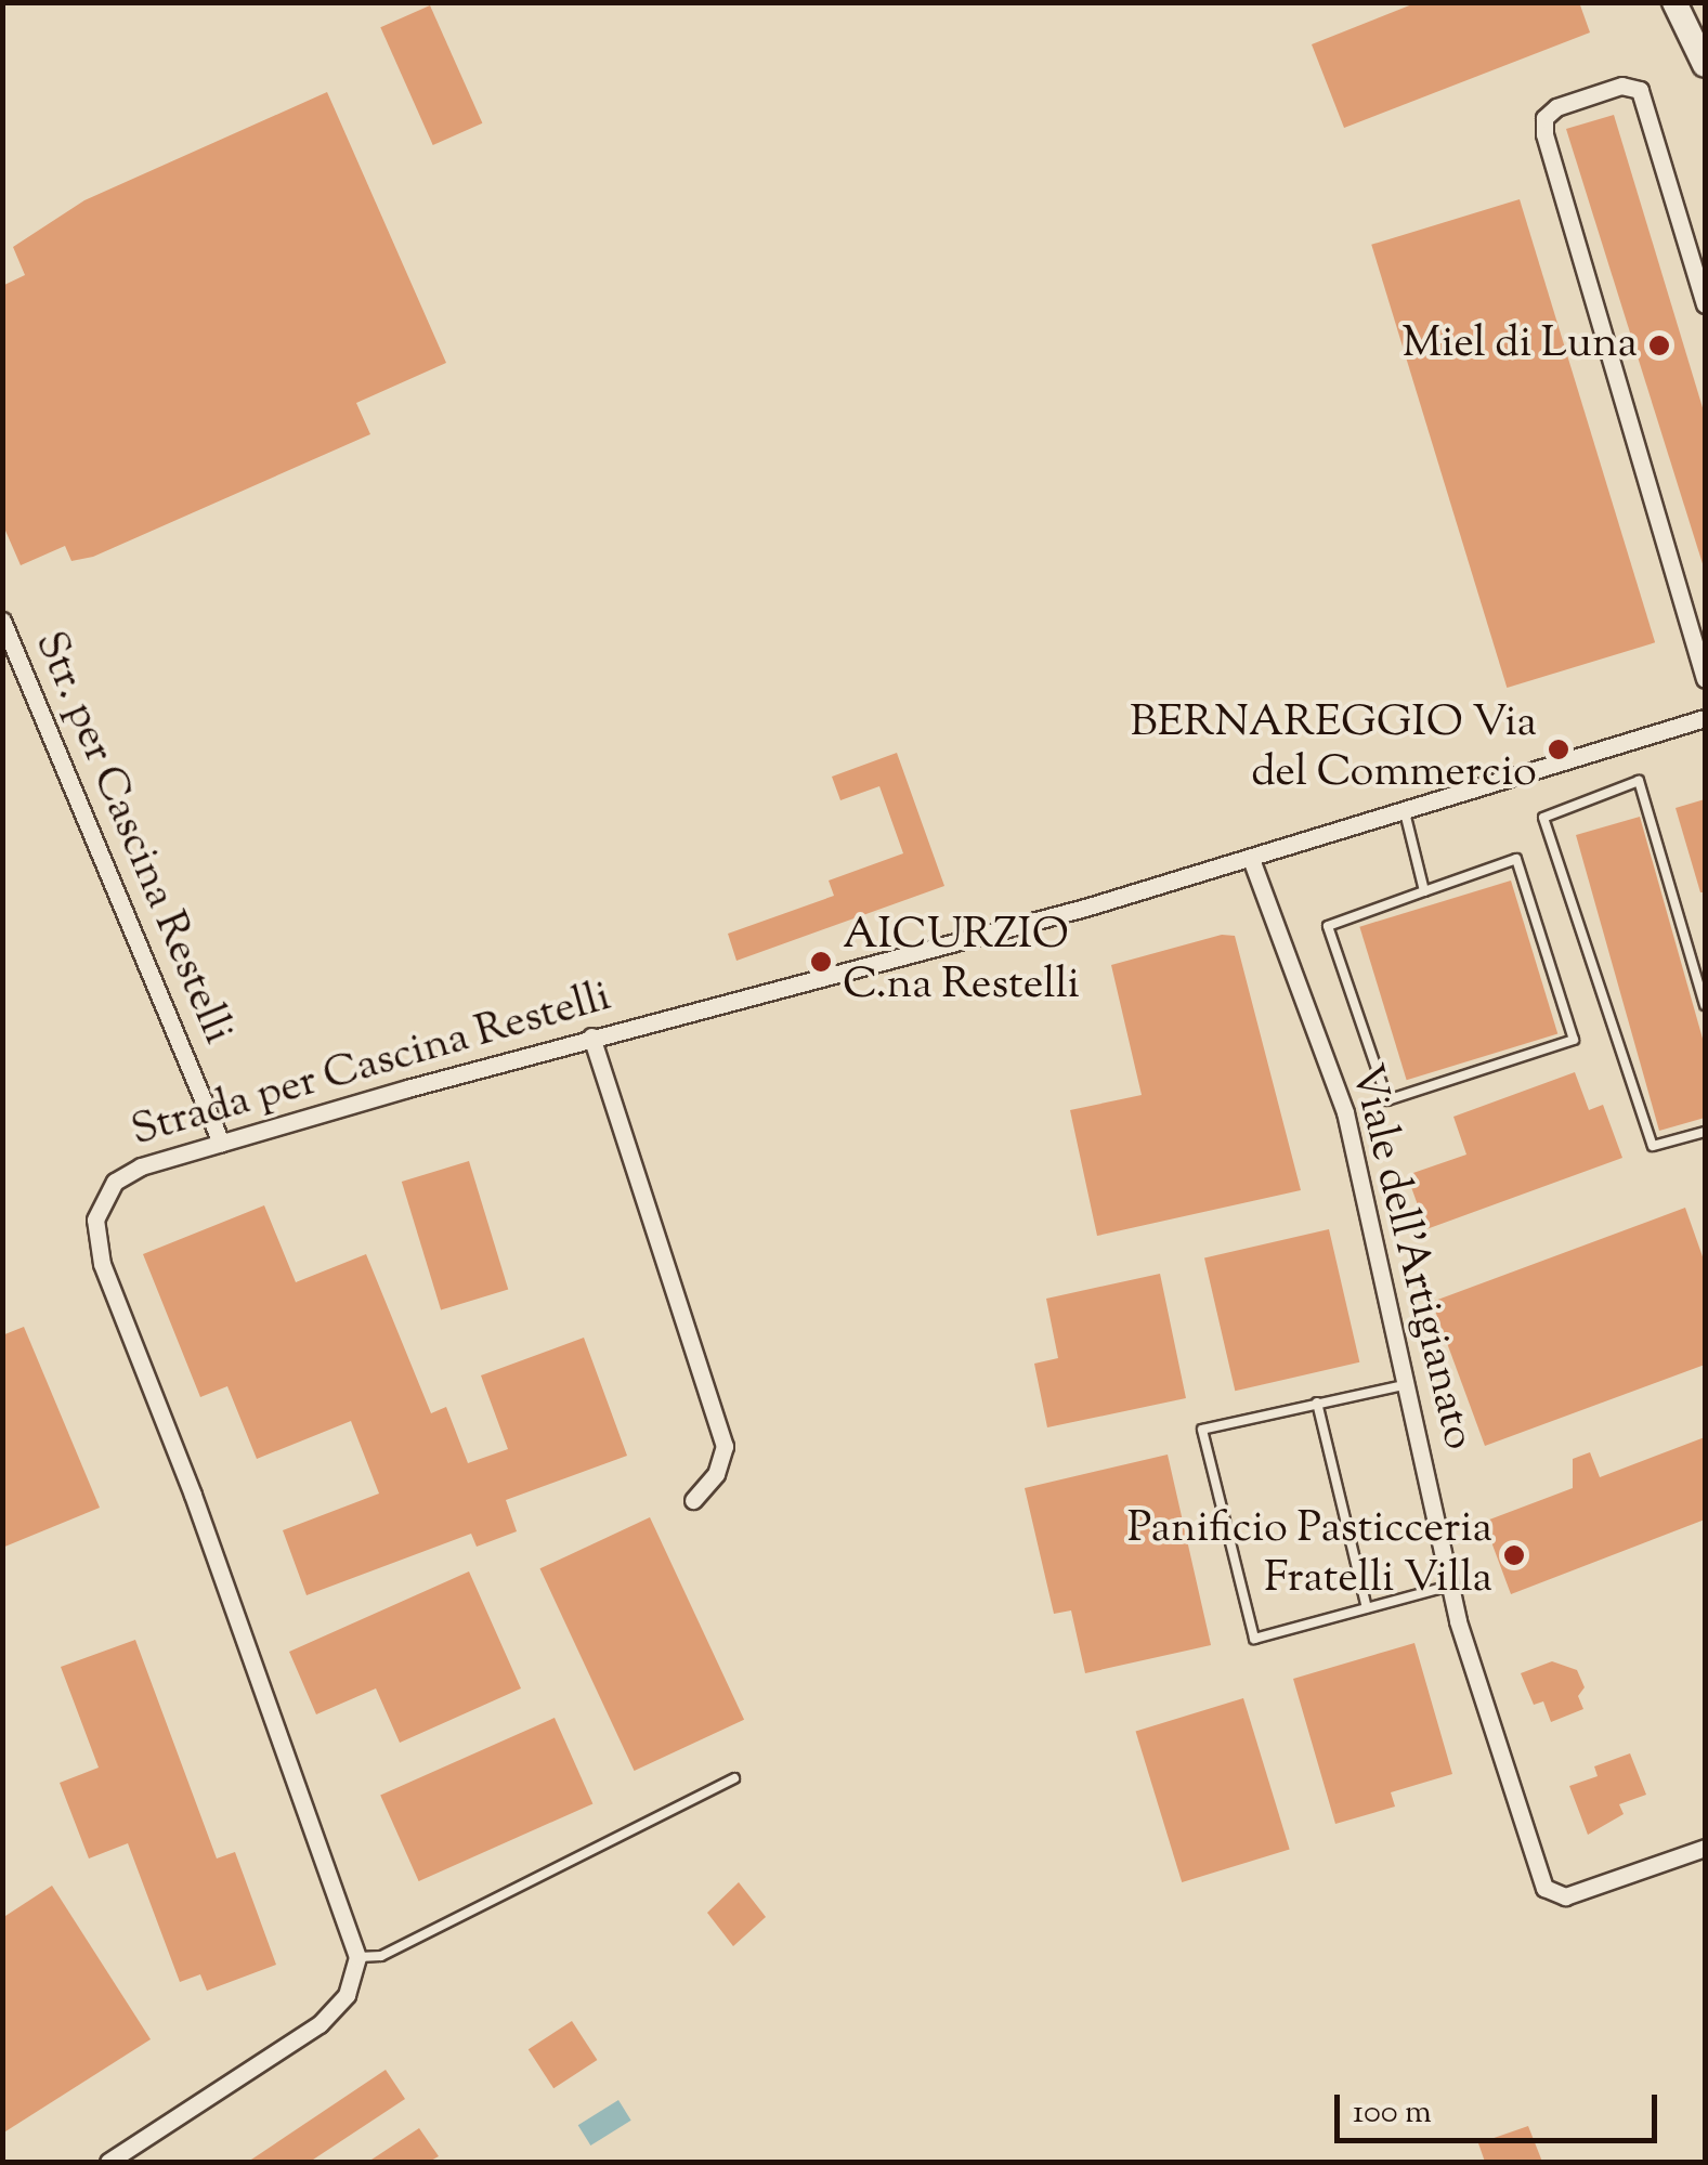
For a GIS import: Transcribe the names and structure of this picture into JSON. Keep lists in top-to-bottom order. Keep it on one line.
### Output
{"streets":{"street":["Str. per Cascina Restelli","Strada per Cascina Restelli","Viale dell'Artigianato"]},"crossings":[["Str. per Cascina Restelli","Strada per Cascina Restelli"],["Strada per Cascina Restelli","Viale dell'Artigianato"]],"places":["Miel di Luna","BERNAREGGIO Via del Commercio","AICURZIO C.na Restelli","Panificio Pasticceria Fratelli Villa"],"scale_bar":"100 m"}
